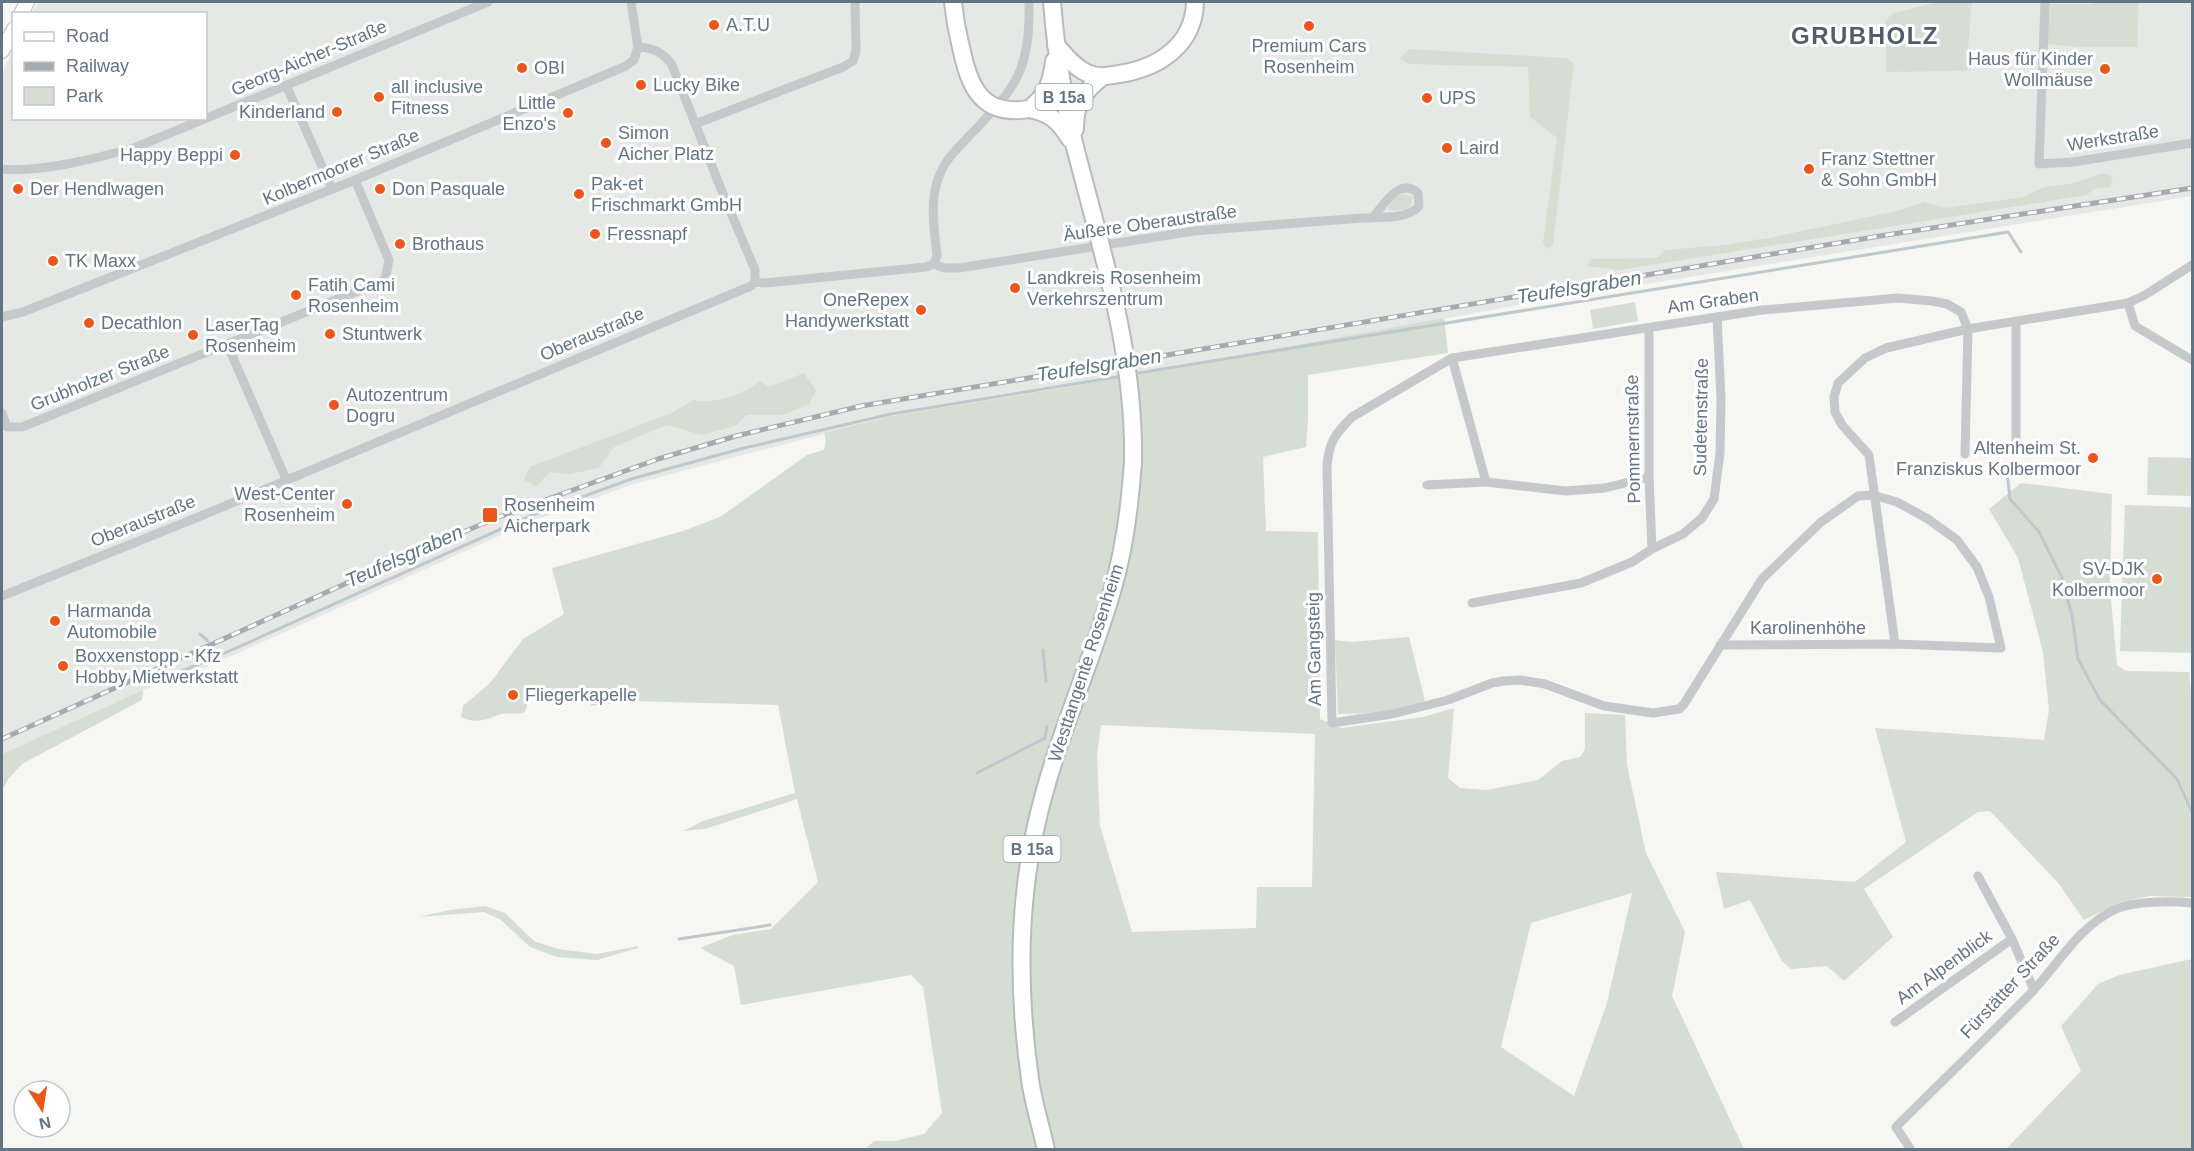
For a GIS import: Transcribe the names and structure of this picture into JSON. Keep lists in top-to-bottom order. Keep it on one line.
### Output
{"streets":{"highway":["B 15a","Westtangente Rosenheim"],"street":["Georg-Aicher-Straße","Werkstraße","Kolbermoorer Straße","Äußere Oberaustraße","Am Graben","Oberaustraße","Grubholzer Straße","Sudetenstraße","Pommernstraße","Karolinenhöhe","Am Gangsteig","Am Alpenblick","Fürstätter Straße"]},"crossings":[["Kolbermoorer Straße","Grubholzer Straße"],["Äußere Oberaustraße","Oberaustraße"],["Am Graben","Sudetenstraße"],["Am Graben","Pommernstraße"],["Am Graben","Am Gangsteig"],["Sudetenstraße","Pommernstraße"],["Karolinenhöhe","Am Gangsteig"],["Am Alpenblick","Fürstätter Straße"]],"districts":["GRUBHOLZ"],"water":["Teufelsgraben"],"places":{"other":["A.T.U","Premium Cars Rosenheim","OBI","Haus für Kinder Wollmäuse","Lucky Bike","all inclusive Fitness","UPS","Kinderland","Little Enzo's","Simon Aicher Platz","Laird","Happy Beppi","Franz Stettner & Sohn GmbH","Der Hendlwagen","Don Pasquale","Pak-et Frischmarkt GmbH","Fressnapf","Brothaus","TK Maxx","Landkreis Rosenheim Verkehrszentrum","Fatih Cami Rosenheim","OneRepex Handywerkstatt","Decathlon","Stuntwerk","LaserTag Rosenheim","Autozentrum Dogru","Altenheim St. Franziskus Kolbermoor","West-Center Rosenheim","SV-DJK Kolbermoor","Harmanda Automobile","Boxxenstopp - Kfz Hobby Mietwerkstatt","Fliegerkapelle"],"transit":["Rosenheim Aicherpark"]},"legend":["Road","Railway","Park"],"north":"bottom"}
